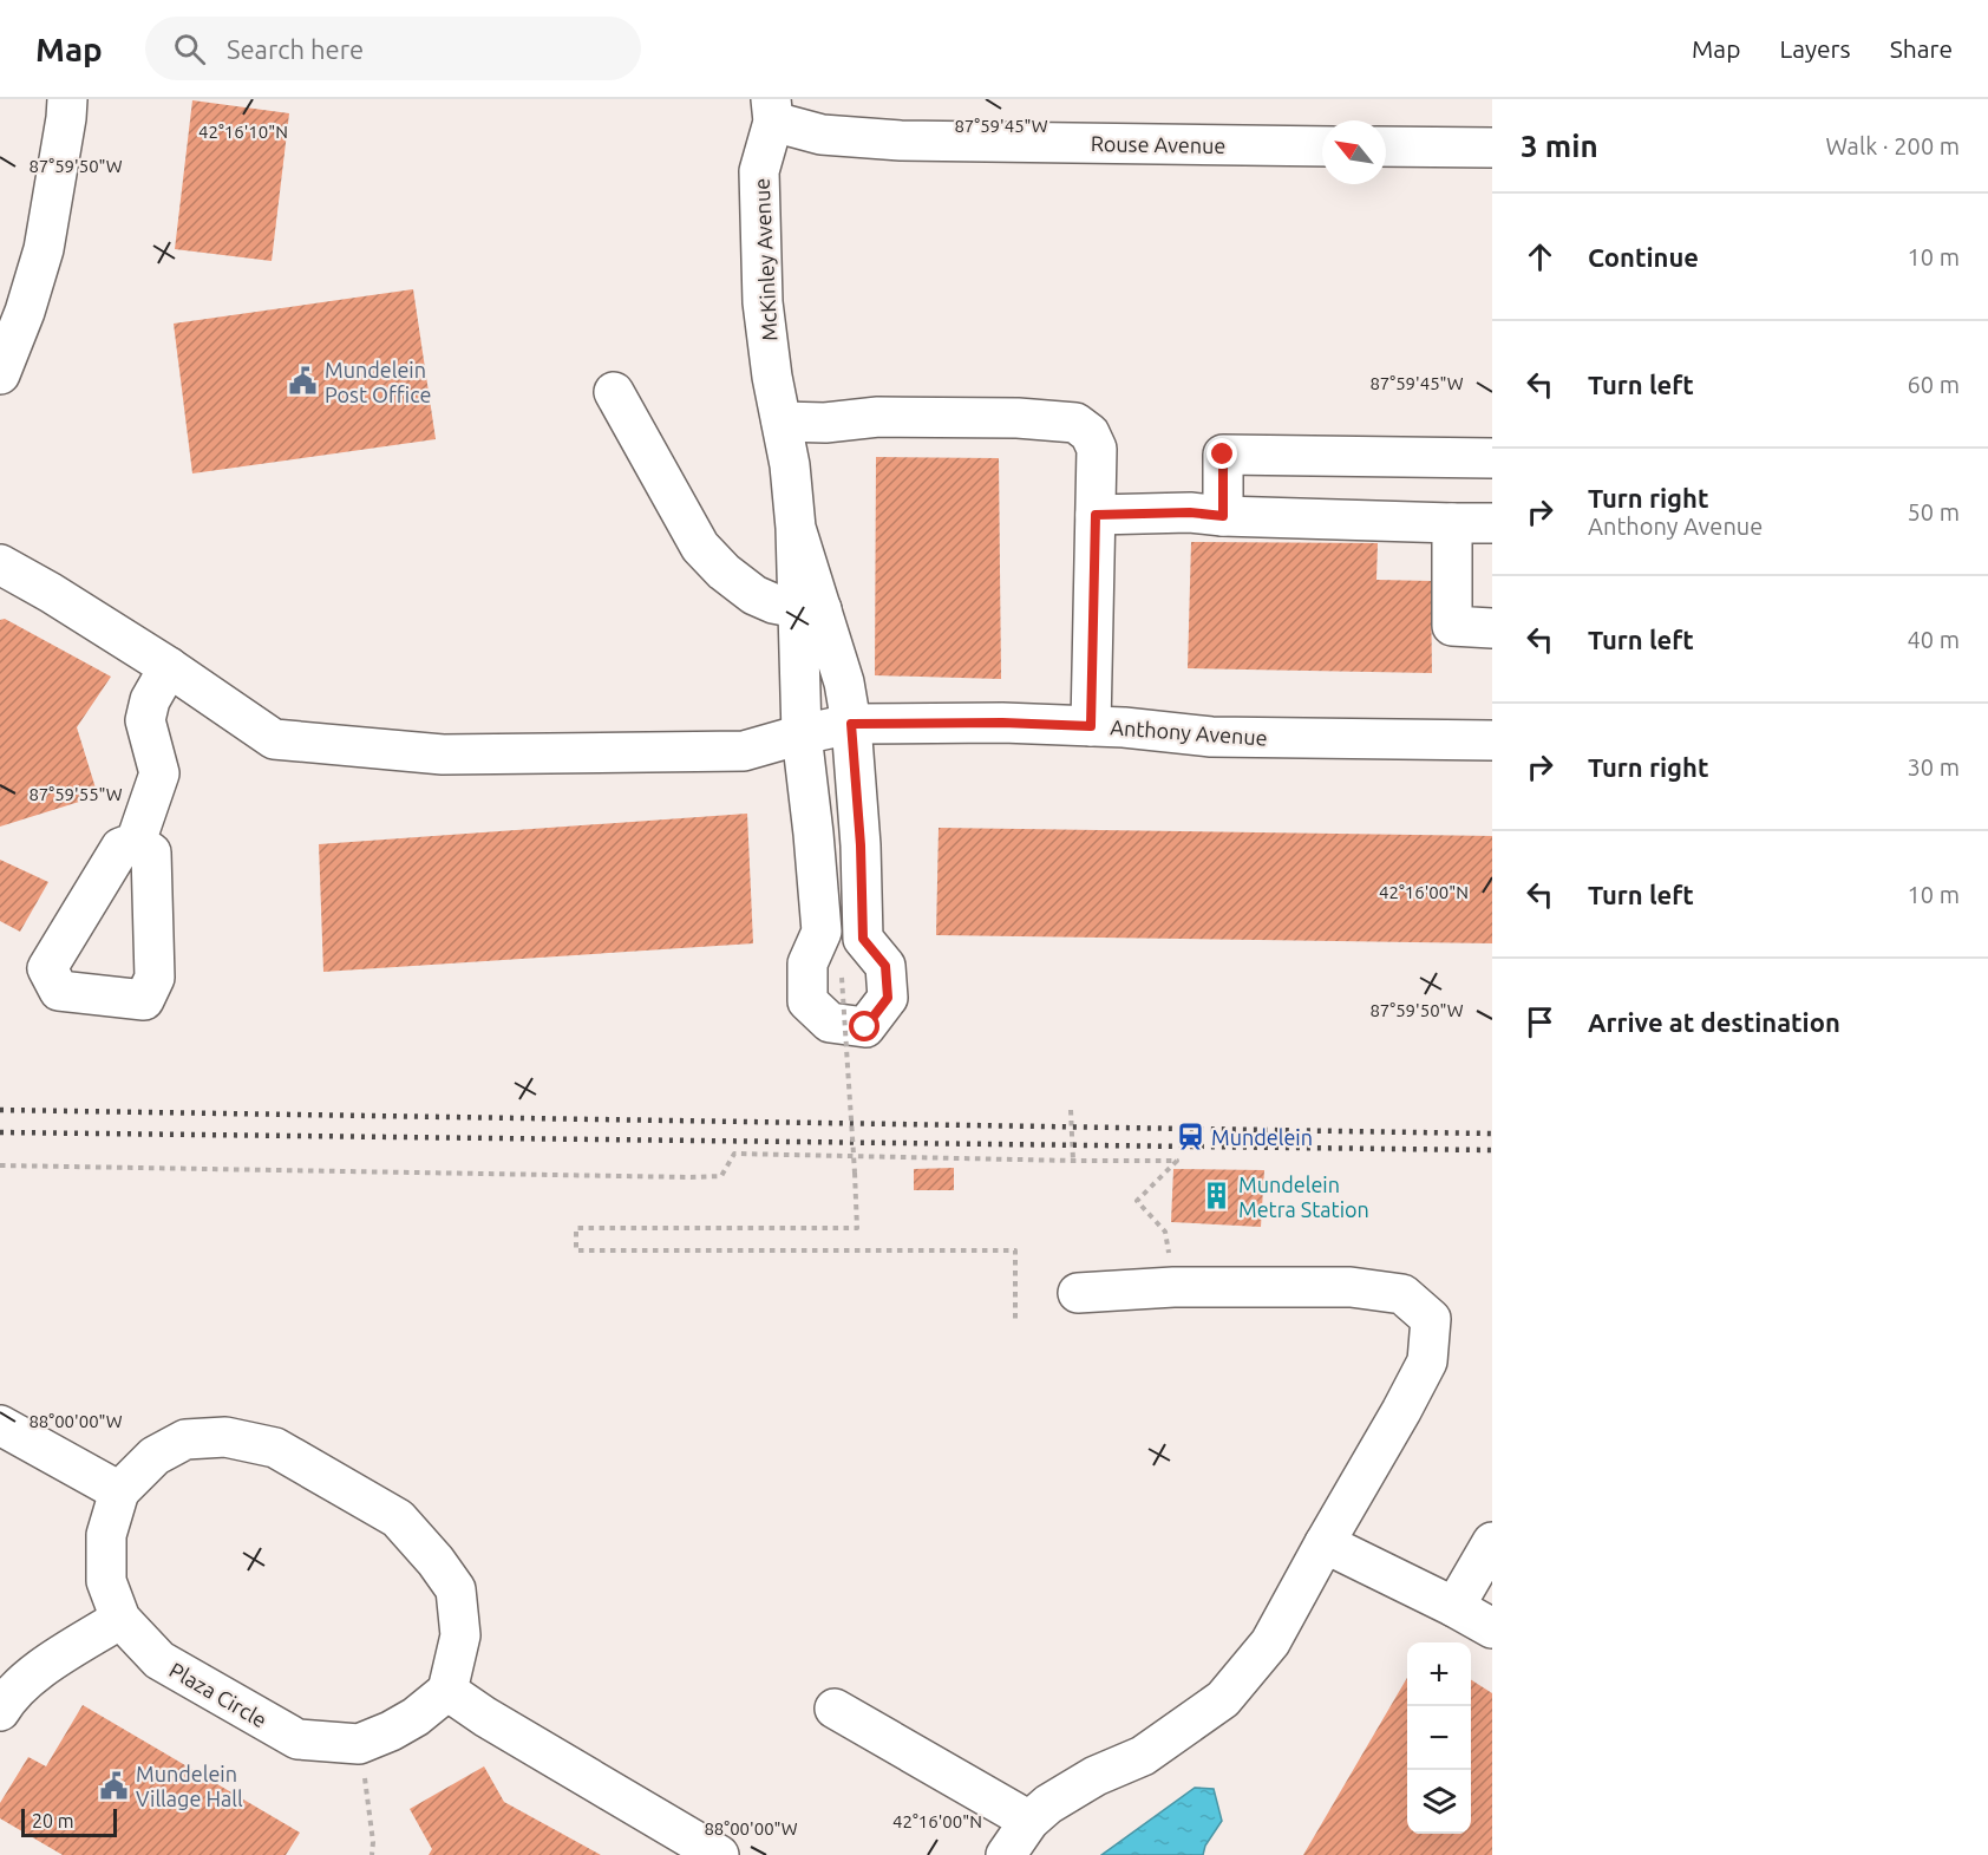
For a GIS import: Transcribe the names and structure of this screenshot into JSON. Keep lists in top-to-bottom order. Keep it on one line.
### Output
{"streets":{"street":["Rouse Avenue","McKinley Avenue","Anthony Avenue","Plaza Circle"]},"crossings":[["Rouse Avenue","McKinley Avenue"],["McKinley Avenue","Anthony Avenue"]],"places":{"public building":["Mundelein Post Office","Mundelein Village Hall"],"station":["Mundelein"],"building":["Mundelein Metra Station"]},"scale_bar":"20 m","north":"top left","page":{"header":"Map","search":"Search here","nav":["Map","Layers","Share"],"heading":["3 min","Walk · 200 m"],"list":[["Continue","10 m"],["Turn left","60 m"],["Turn right","Anthony Avenue","50 m"],["Turn left","40 m"],["Turn right","30 m"],["Turn left","10 m"],"Arrive at destination"],"map_buttons":["+","−"],"scale":"20 m"},"coordinates":["87°59'45\"W","42°16'10\"N","87°59'50\"W","87°59'55\"W","42°16'00\"N","88°00'00\"W"]}
